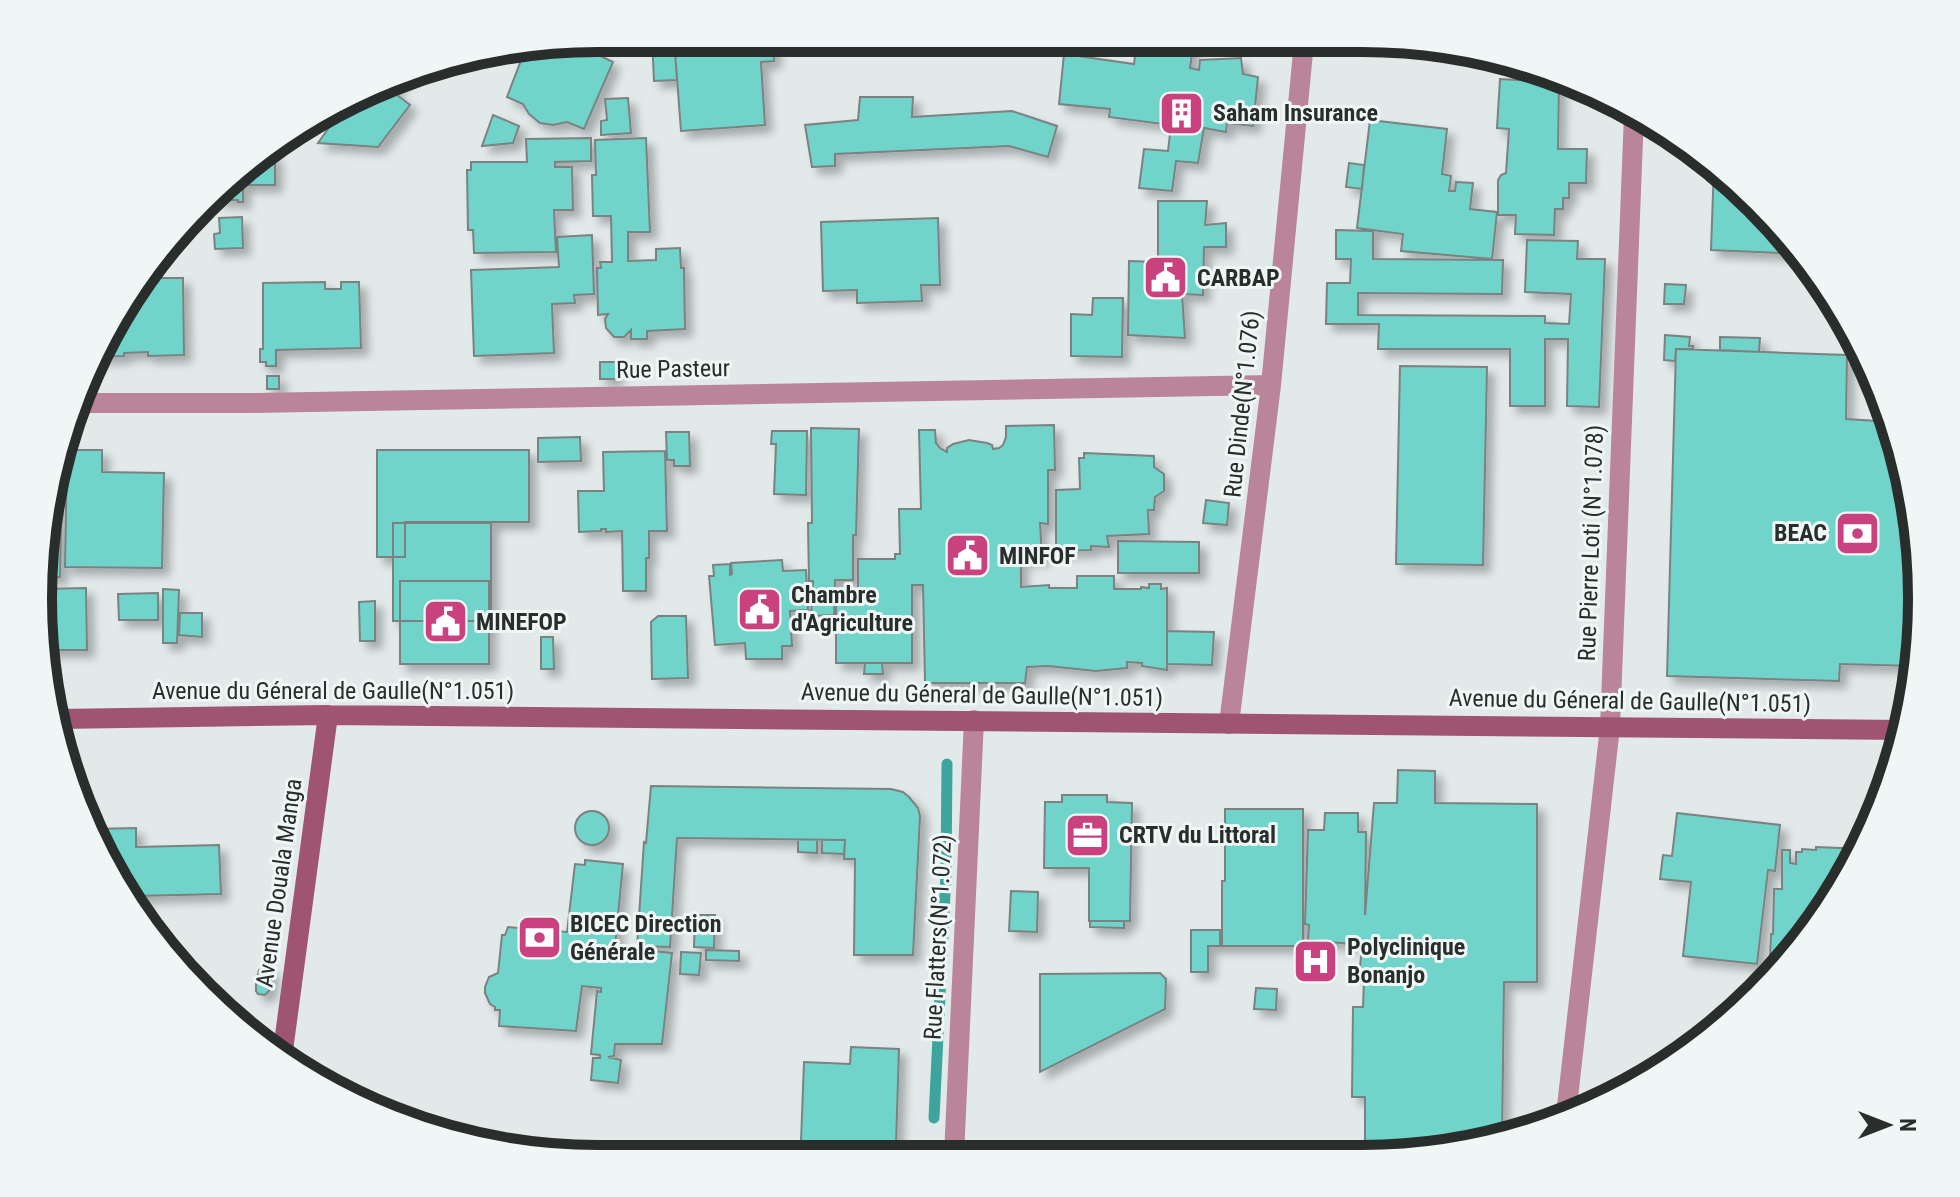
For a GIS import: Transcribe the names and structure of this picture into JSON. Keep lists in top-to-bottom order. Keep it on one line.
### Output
{"streets":{"main road":["Avenue du Géneral de Gaulle(N°1.051)","Avenue Douala Manga"],"street":["Rue Pasteur","Rue Dinde(N°1.076)","Rue Pierre Loti (N°1.078)","Rue Flatters(N°1.072)"]},"crossings":[["Rue Pasteur","Rue Dinde(N°1.076)"],["Rue Dinde(N°1.076)","Avenue du Géneral de Gaulle(N°1.051)"],["Rue Pierre Loti (N°1.078)","Avenue du Géneral de Gaulle(N°1.051)"],["Avenue du Géneral de Gaulle(N°1.051)","Avenue Douala Manga"],["Avenue du Géneral de Gaulle(N°1.051)","Rue Flatters(N°1.072)"]],"places":{"building":["Saham Insurance"],"public building":["CARBAP","MINFOF","Chambre d'Agriculture","MINEFOP"],"bank":["BEAC","BICEC Direction Générale"],"office":["CRTV du Littoral"],"hospital":["Polyclinique Bonanjo"]},"north":"right"}
